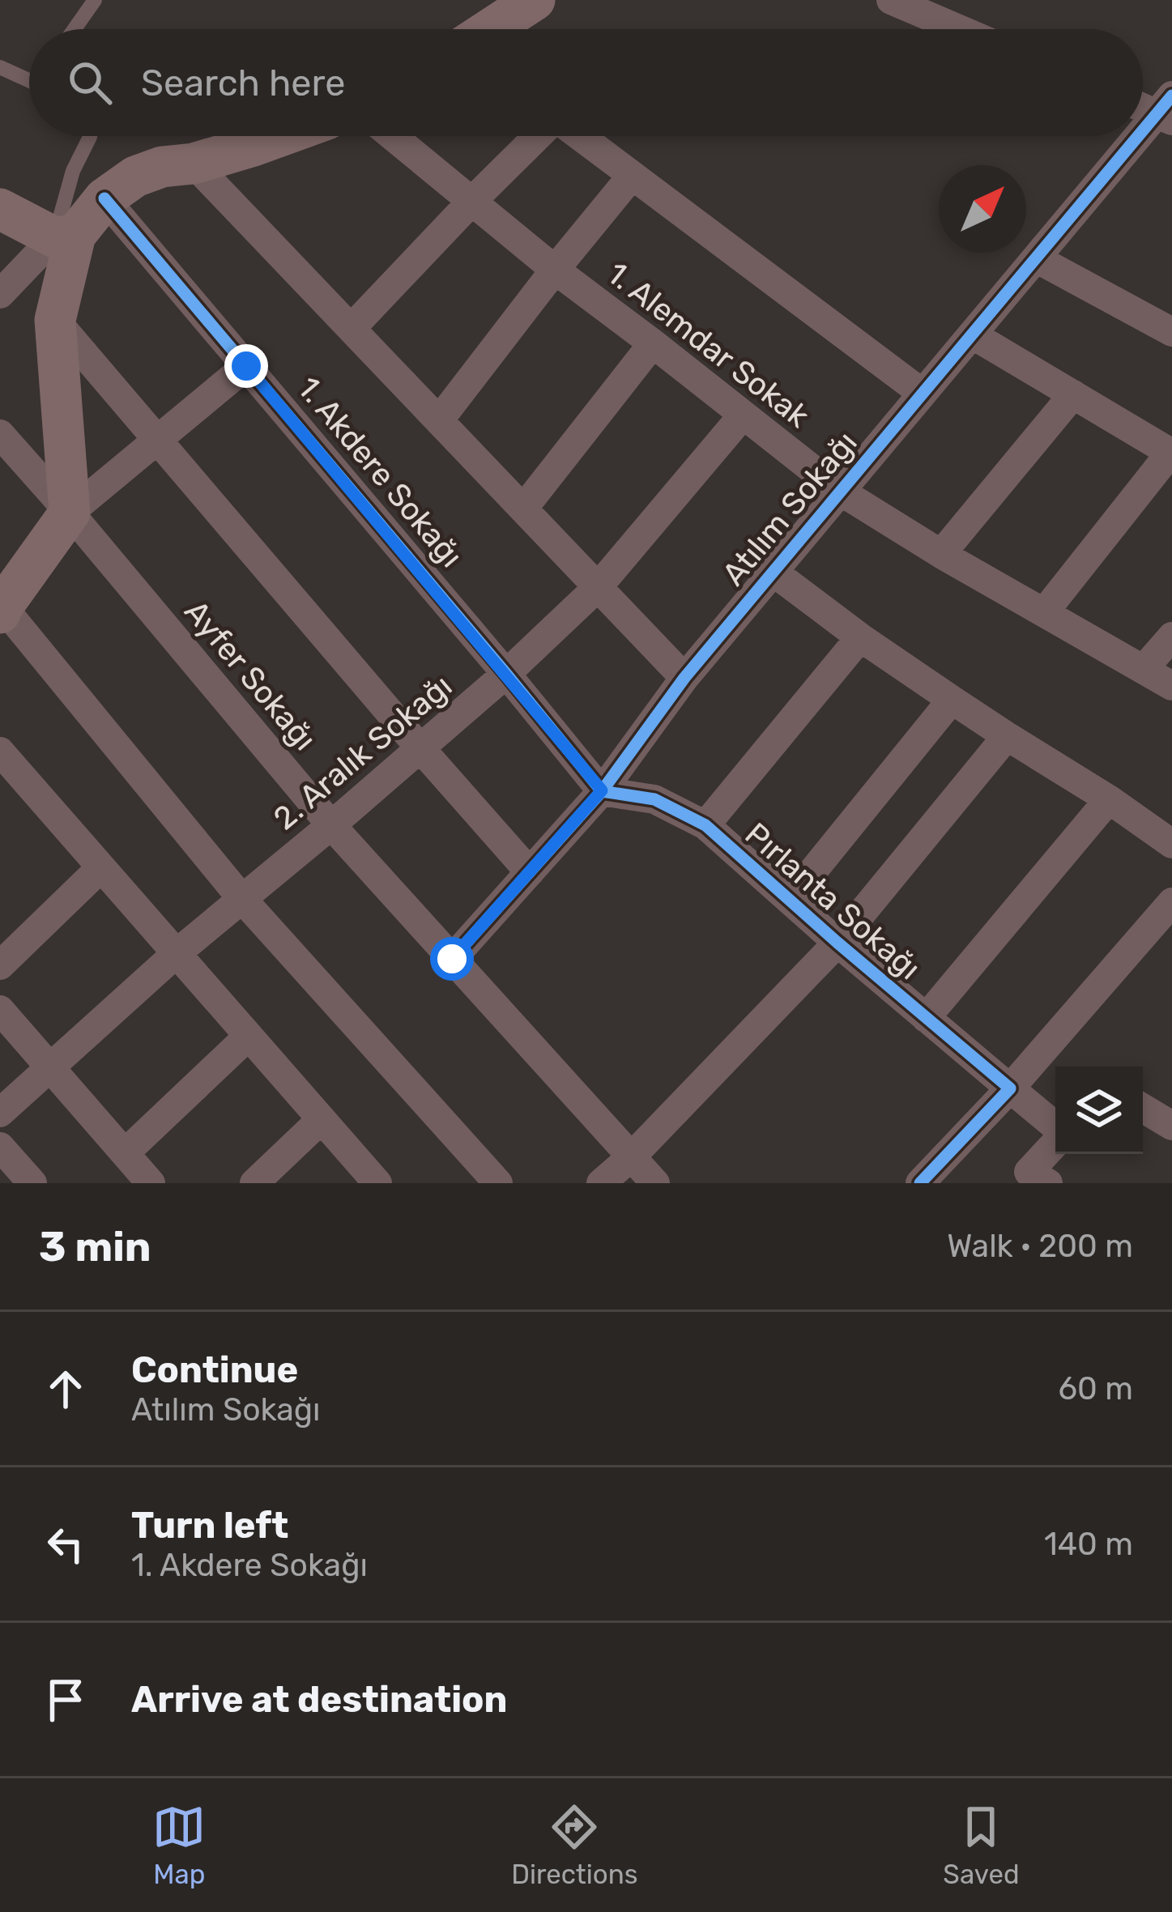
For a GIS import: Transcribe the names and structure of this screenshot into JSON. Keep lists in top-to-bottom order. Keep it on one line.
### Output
{"streets":{"street":["1. Alemdar Sokak","1. Akdere Sokağı","Atılım Sokağı","Ayfer Sokağı","2. Aralık Sokağı","Pırlanta Sokağı"]},"crossings":[["1. Alemdar Sokak","Atılım Sokağı"],["1. Alemdar Sokak","2. Aralık Sokağı"],["1. Akdere Sokağı","Atılım Sokağı"],["1. Akdere Sokağı","2. Aralık Sokağı"],["1. Akdere Sokağı","Pırlanta Sokağı"],["Atılım Sokağı","Ayfer Sokağı"],["Atılım Sokağı","Pırlanta Sokağı"],["Ayfer Sokağı","2. Aralık Sokağı"]],"north":"top right","page":{"search":"Search here","heading":["3 min","Walk · 200 m"],"list":[["Continue","Atılım Sokağı","60 m"],["Turn left","1. Akdere Sokağı","140 m"],"Arrive at destination"],"nav":["Map","Directions","Saved"]}}
